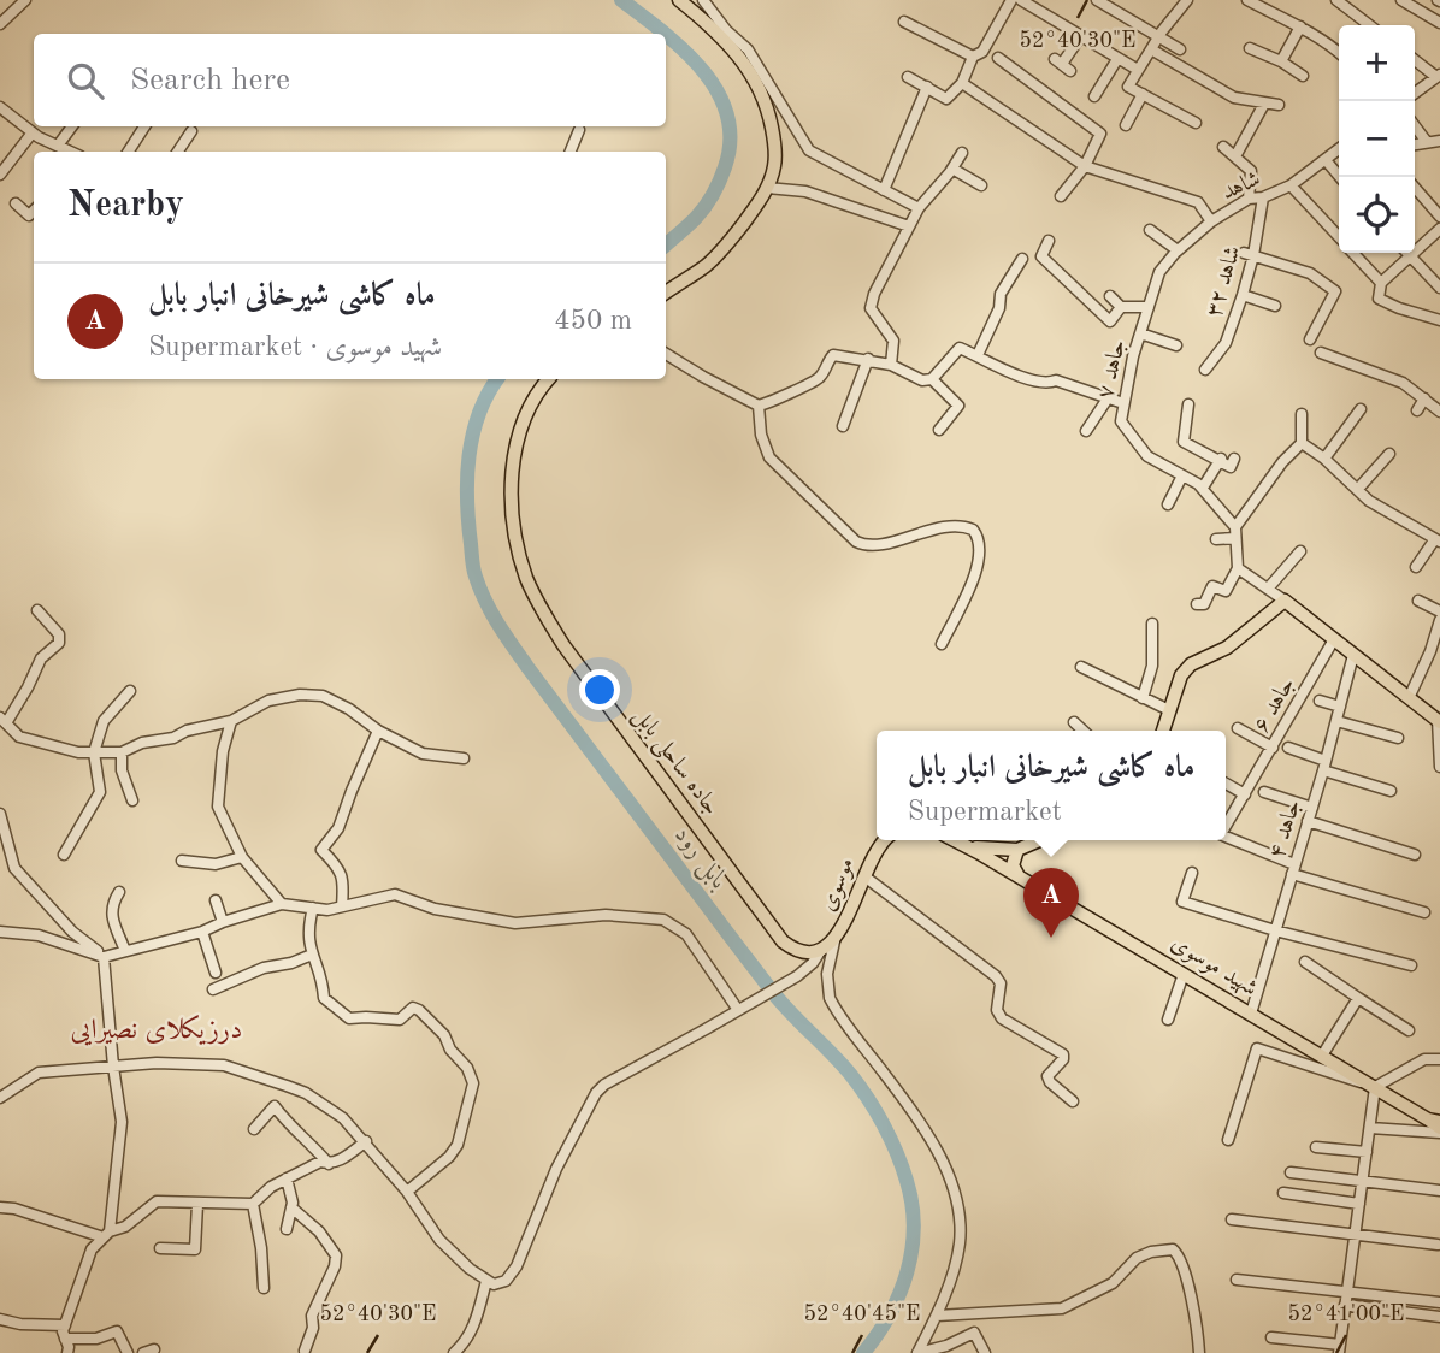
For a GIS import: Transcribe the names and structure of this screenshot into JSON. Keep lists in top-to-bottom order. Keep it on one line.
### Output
{"streets":{"main road":["جاده ساحلی بابل","موسوی","شهید موسوی"],"street":["شاهد","شاهد ۳۲","جاهد ۷","جاهد ۶","جاهد ۴"]},"crossings":[["شاهد","شاهد ۳۲"],["شاهد","جاهد ۷"],["جاده ساحلی بابل","موسوی"],["جاهد ۴","شهید موسوی"]],"districts":["درزیکلای نصیرایی"],"water":["بابل رود"],"page":{"map_buttons":["+","−"],"search":"Search here","heading":"Nearby","list":[{"mark":"A","name":"ماه کاشی شیرخانی انبار بابل","note":"Supermarket · شهید موسوی","value":"450 m"}],"popup":["ماه کاشی شیرخانی انبار بابل","Supermarket"],"pins":"A"},"coordinates":["52°40'30\"E","52°40'45\"E","52°41'00\"E"]}
